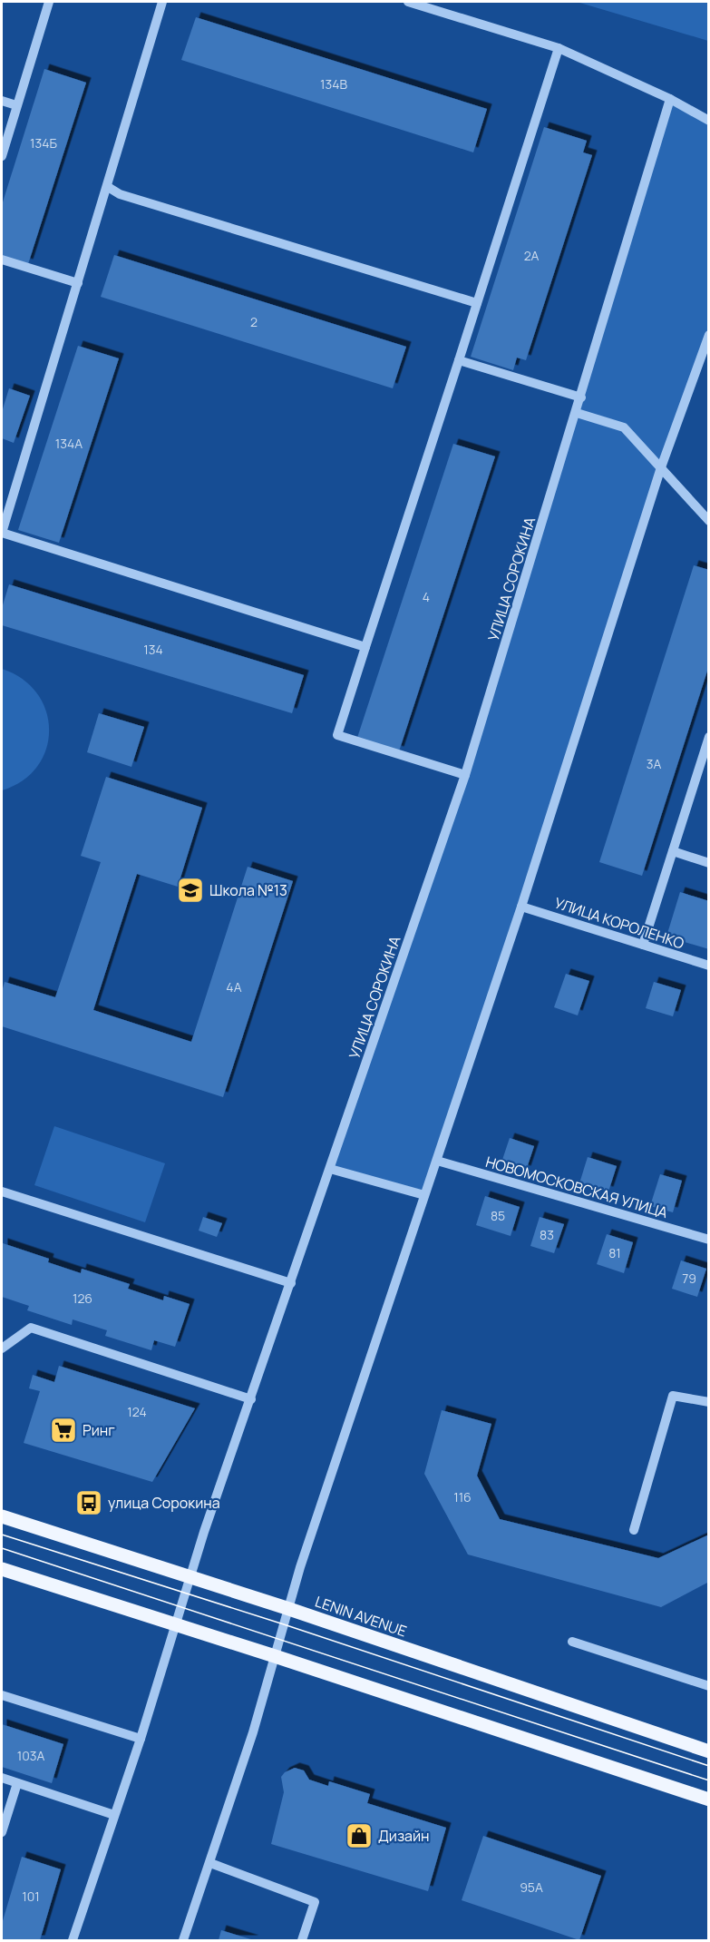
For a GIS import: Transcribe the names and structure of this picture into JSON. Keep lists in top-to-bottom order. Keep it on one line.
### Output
{"streets":{"main road":["LENIN AVENUE"],"street":["УЛИЦА СОРОКИНА","УЛИЦА КОРОЛЕНКО","НОВОМОСКОВСКАЯ УЛИЦА"]},"crossings":[["УЛИЦА СОРОКИНА","LENIN AVENUE"]],"places":{"school or university":["Школа №13"],"supermarket":["Ринг"],"bus stop":["улица Сорокина"],"shop":["Дизайн"]},"house_numbers":["134В","134Б","2А","2","134А","4","134","3А","4А","85","83","81","79","126","124","116","103А","95А","101"]}
